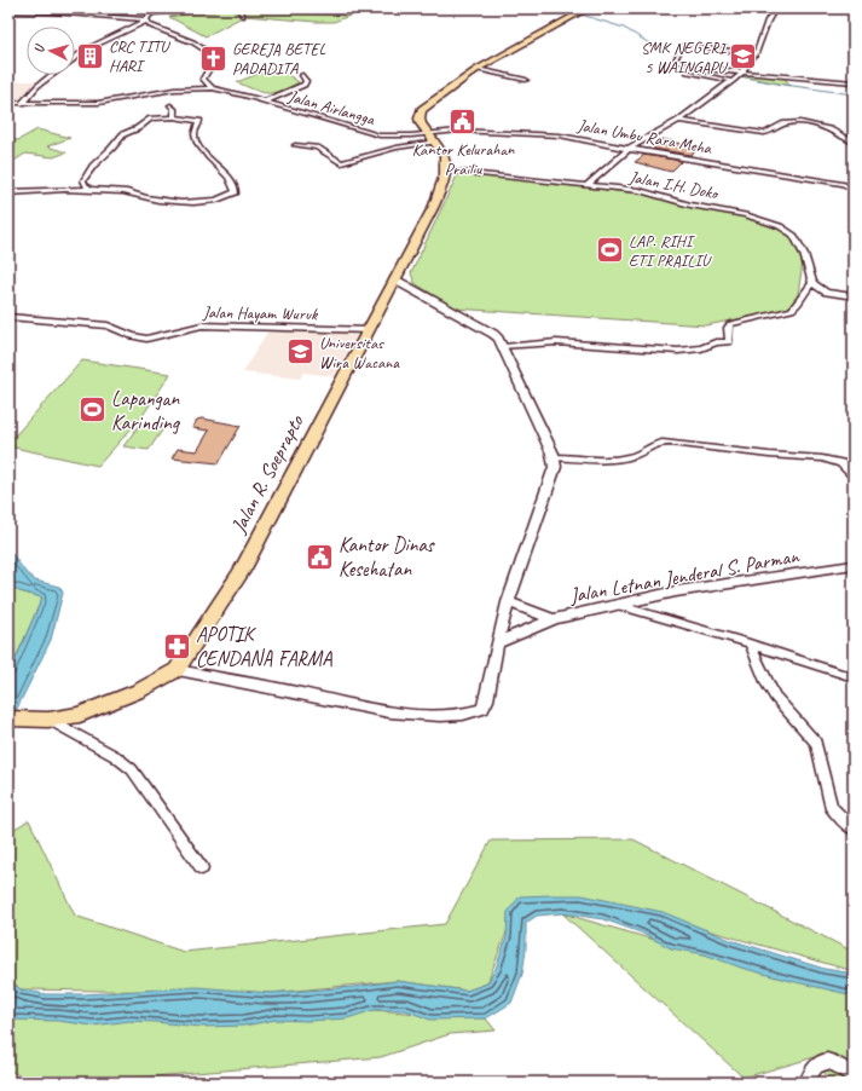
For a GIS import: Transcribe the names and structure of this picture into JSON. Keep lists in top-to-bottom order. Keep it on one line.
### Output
{"streets":{"highway":["Jalan R. Soeprapto"],"street":["Jalan Airlangga","Jalan Umbu Rara Meha","Jalan I.H. Doko","Jalan Hayam Wuruk","Jalan Letnan Jenderal S. Parman"]},"crossings":[["Jalan Airlangga","Jalan Umbu Rara Meha"],["Jalan I.H. Doko","Jalan R. Soeprapto"],["Jalan Hayam Wuruk","Jalan R. Soeprapto"]],"places":{"building":["CRC TITU HARI"],"school or university":["SMK NEGERI 5 WAINGAPU","Universitas Wira Wacana"],"church":["GEREJA BETEL PADADITA"],"public building":["Kantor Kelurahan Prailiu","Kantor Dinas Kesehatan"],"sports":["LAP. RIHI ETI PRAILIU","Lapangan Karinding"],"pharmacy":["APOTIK CENDANA FARMA"]},"north":"left"}
